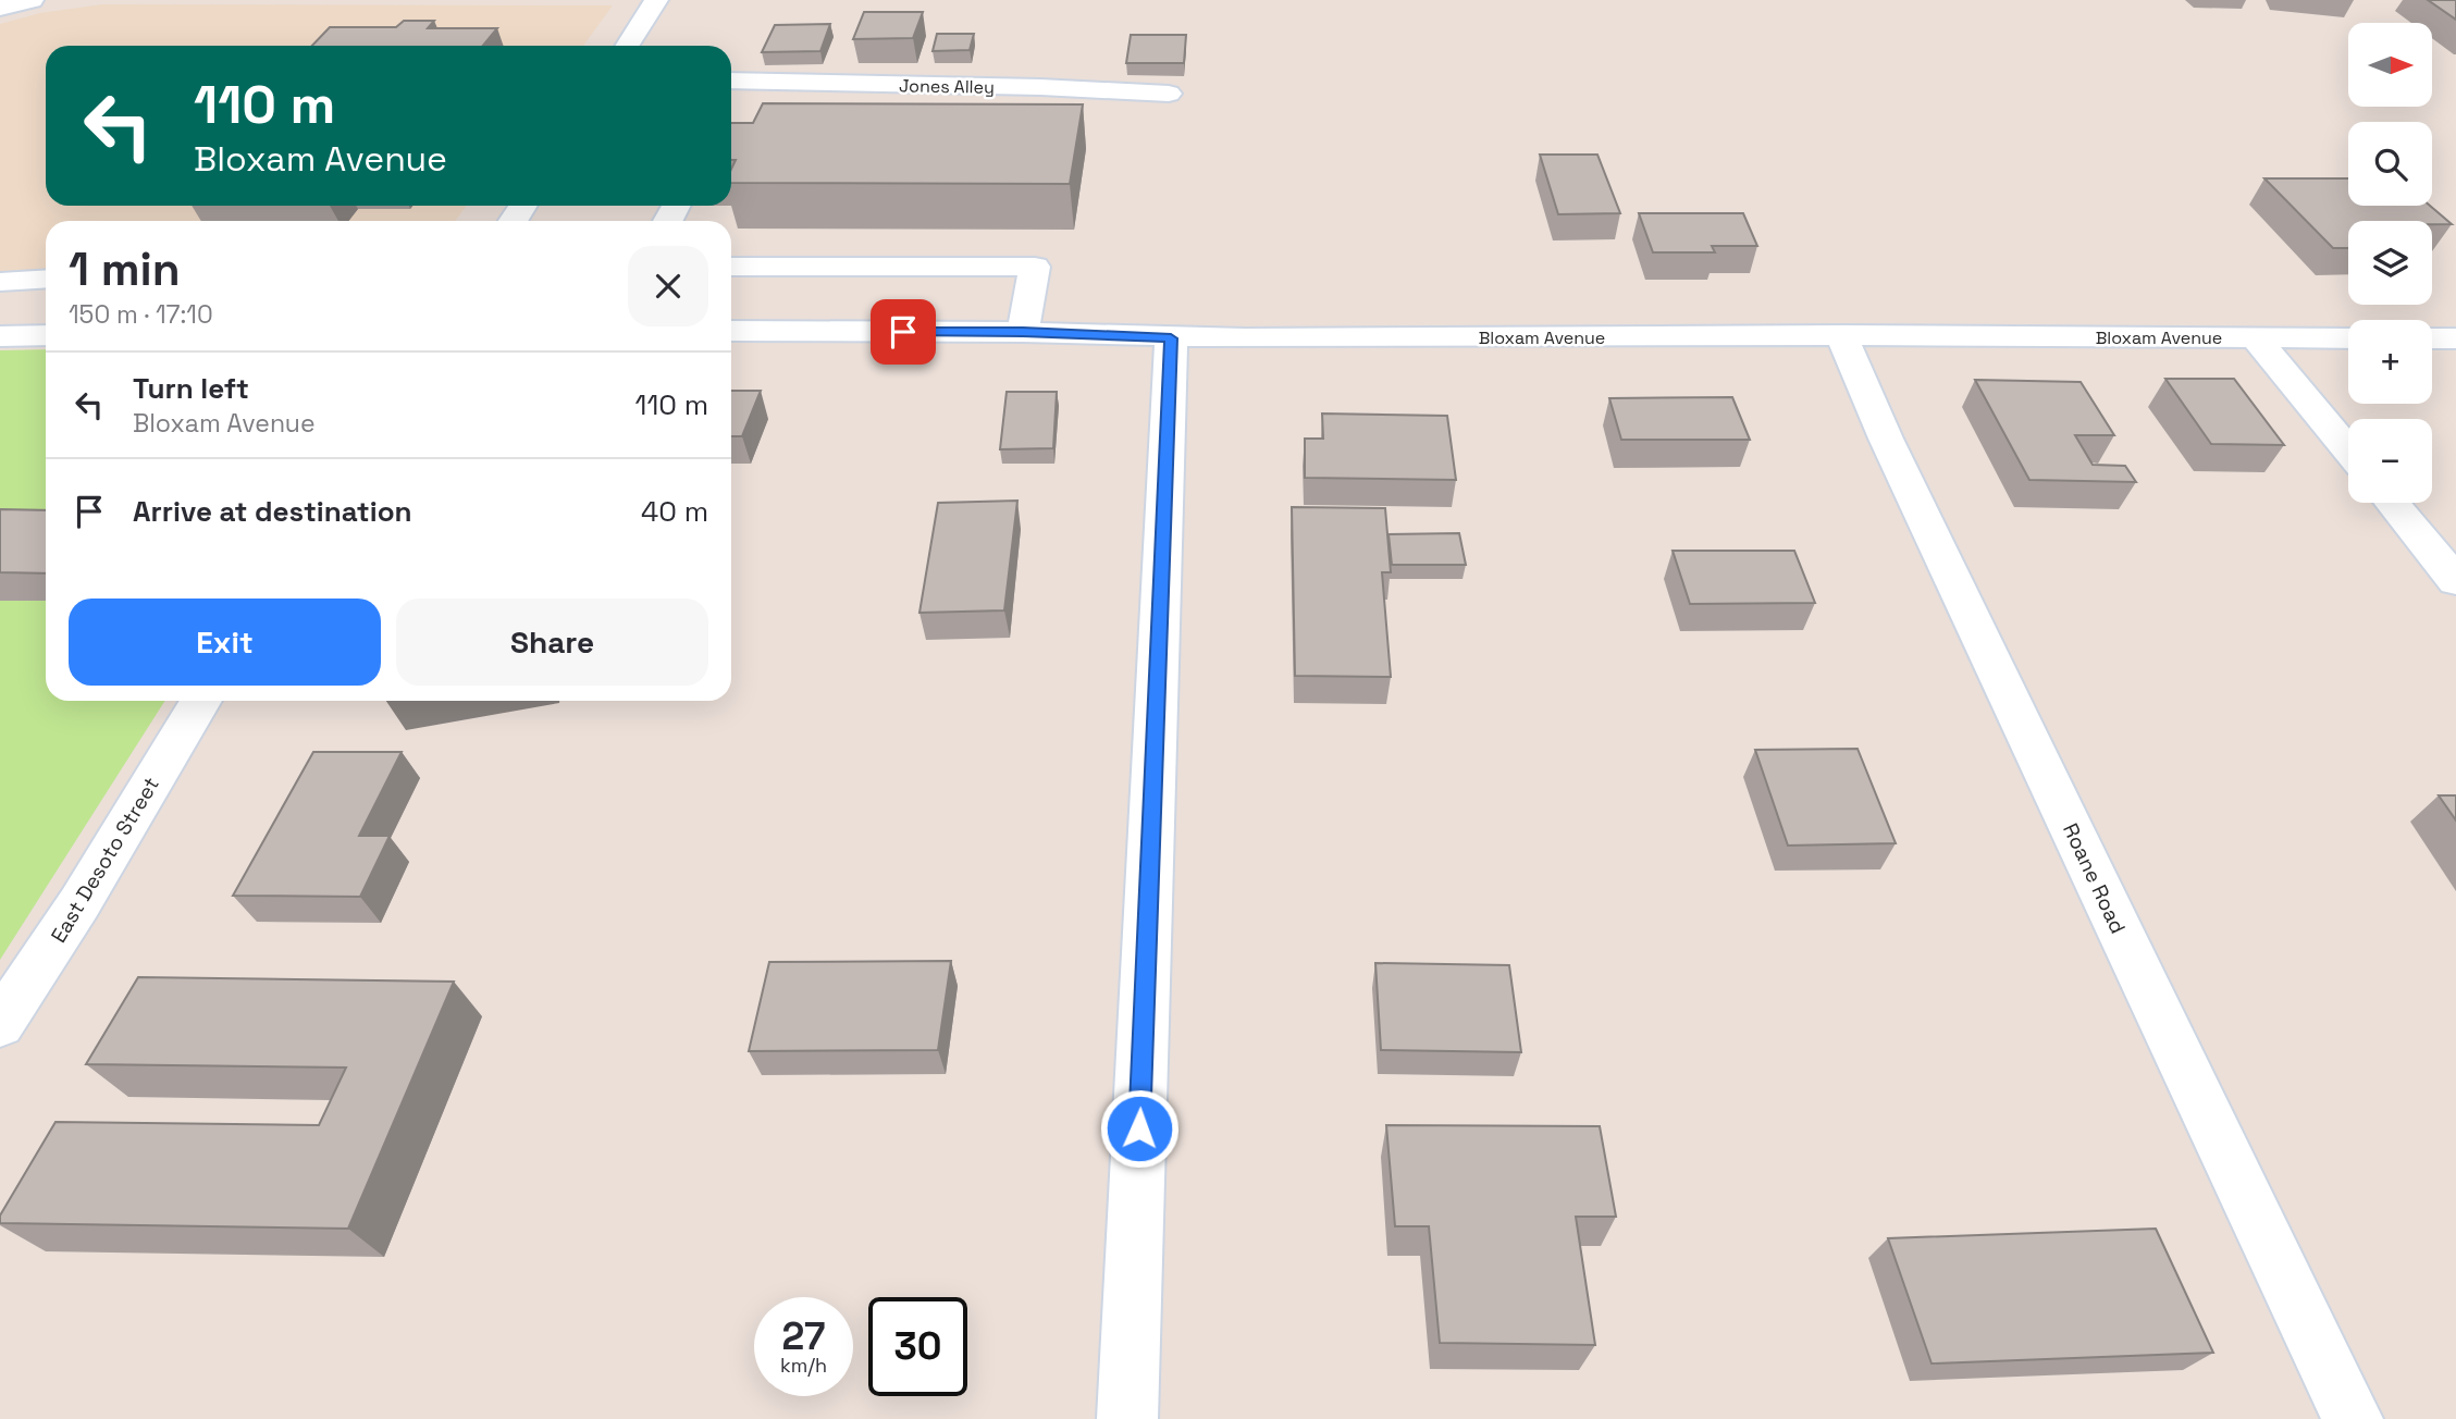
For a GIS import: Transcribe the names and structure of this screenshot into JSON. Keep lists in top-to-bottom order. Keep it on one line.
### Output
{"streets":{"street":["Jones Alley","Bloxam Avenue","East Desoto Street","Roane Road"]},"crossings":[["Bloxam Avenue","Roane Road"]],"north":"right","page":{"map_buttons":["+","−"],"turn":["110 m","Bloxam Avenue"],"heading":["1 min","150 m · 17:10"],"list":[{"name":"Turn left","note":"Bloxam Avenue","value":"110 m"},{"name":"Arrive at destination","value":"40 m"}],"buttons":["Exit","Share"],"speed":"27 km/h","limit":"30"}}
